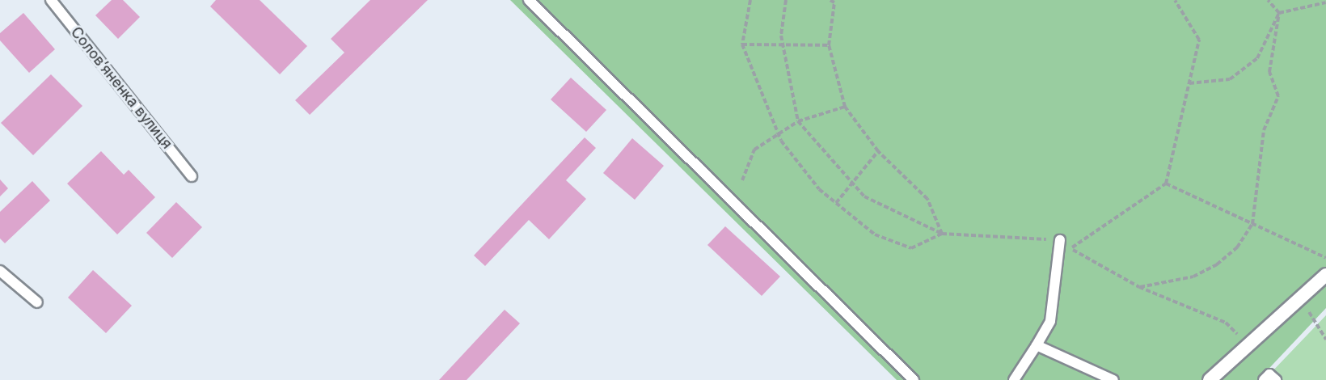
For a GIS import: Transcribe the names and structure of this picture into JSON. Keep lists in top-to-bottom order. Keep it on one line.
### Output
{"streets":{"lane":["Солов’яненка вулиця"]}}
